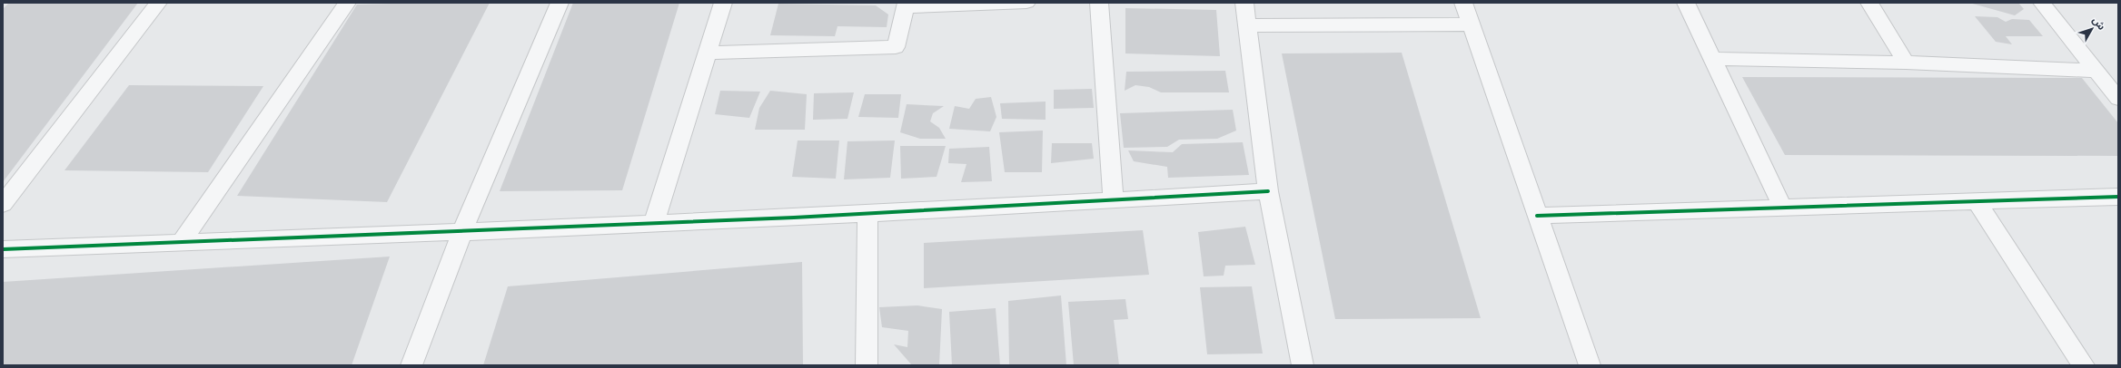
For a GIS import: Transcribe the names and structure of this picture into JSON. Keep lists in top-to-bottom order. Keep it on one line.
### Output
{"north":"top right"}
